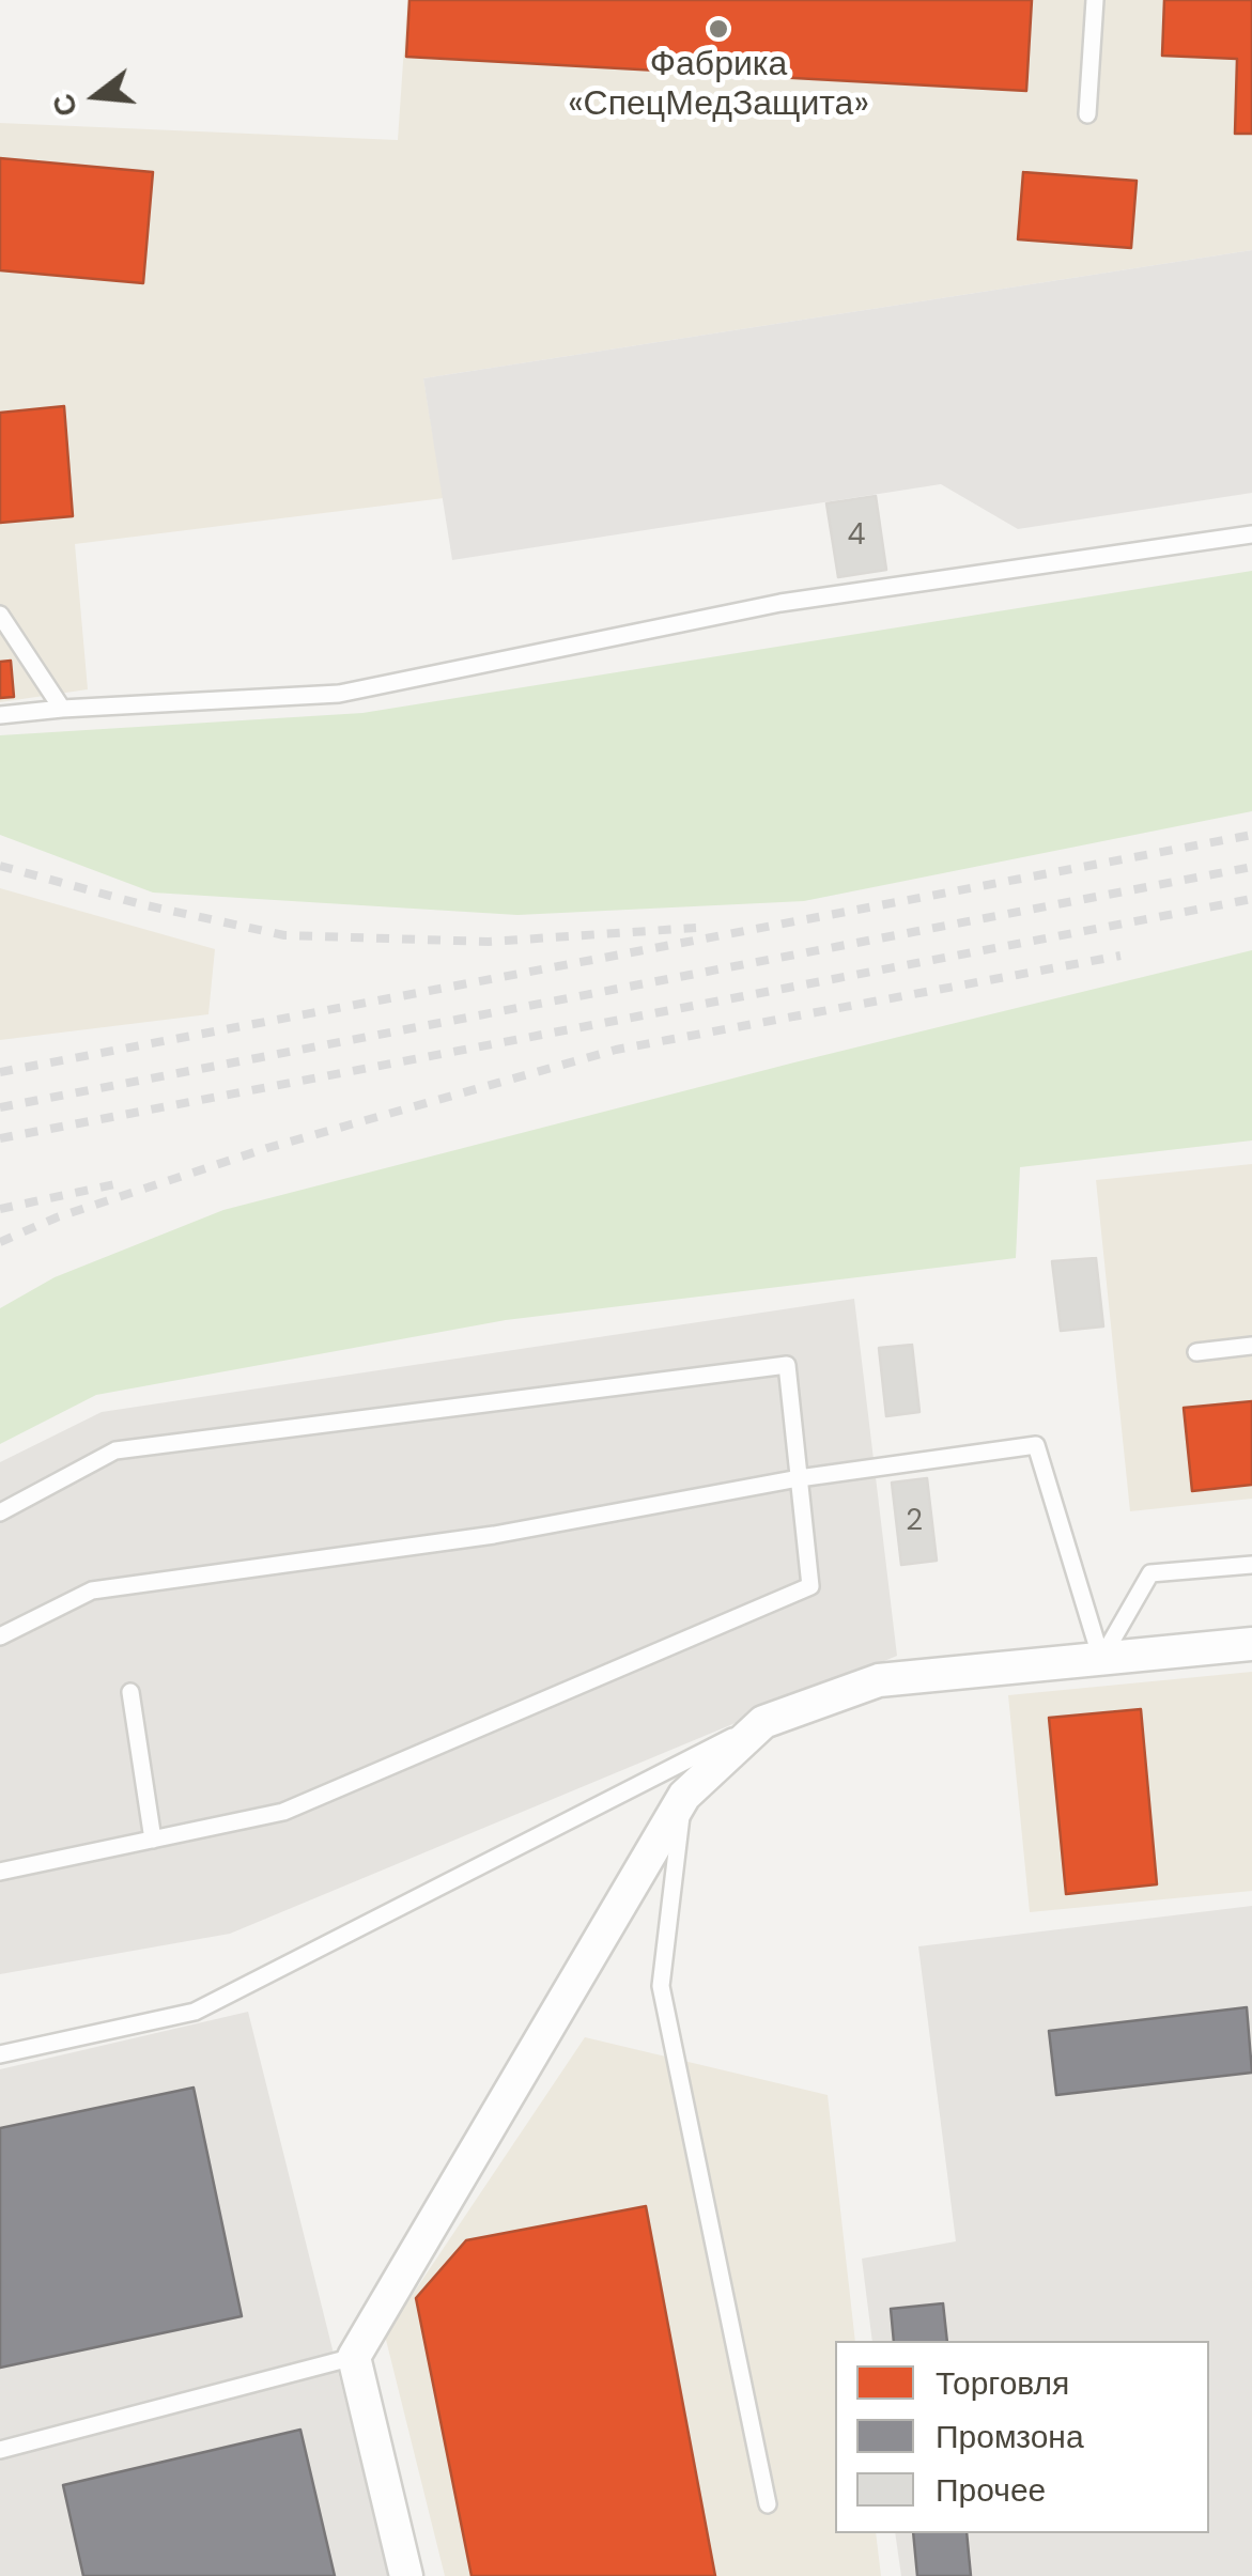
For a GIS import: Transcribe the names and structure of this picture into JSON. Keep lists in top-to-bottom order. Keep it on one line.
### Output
{"places":["Фабрика «СпецМедЗащита»"],"house_numbers":["4","2"],"legend":["Торговля","Промзона","Прочее"],"north":"left"}
